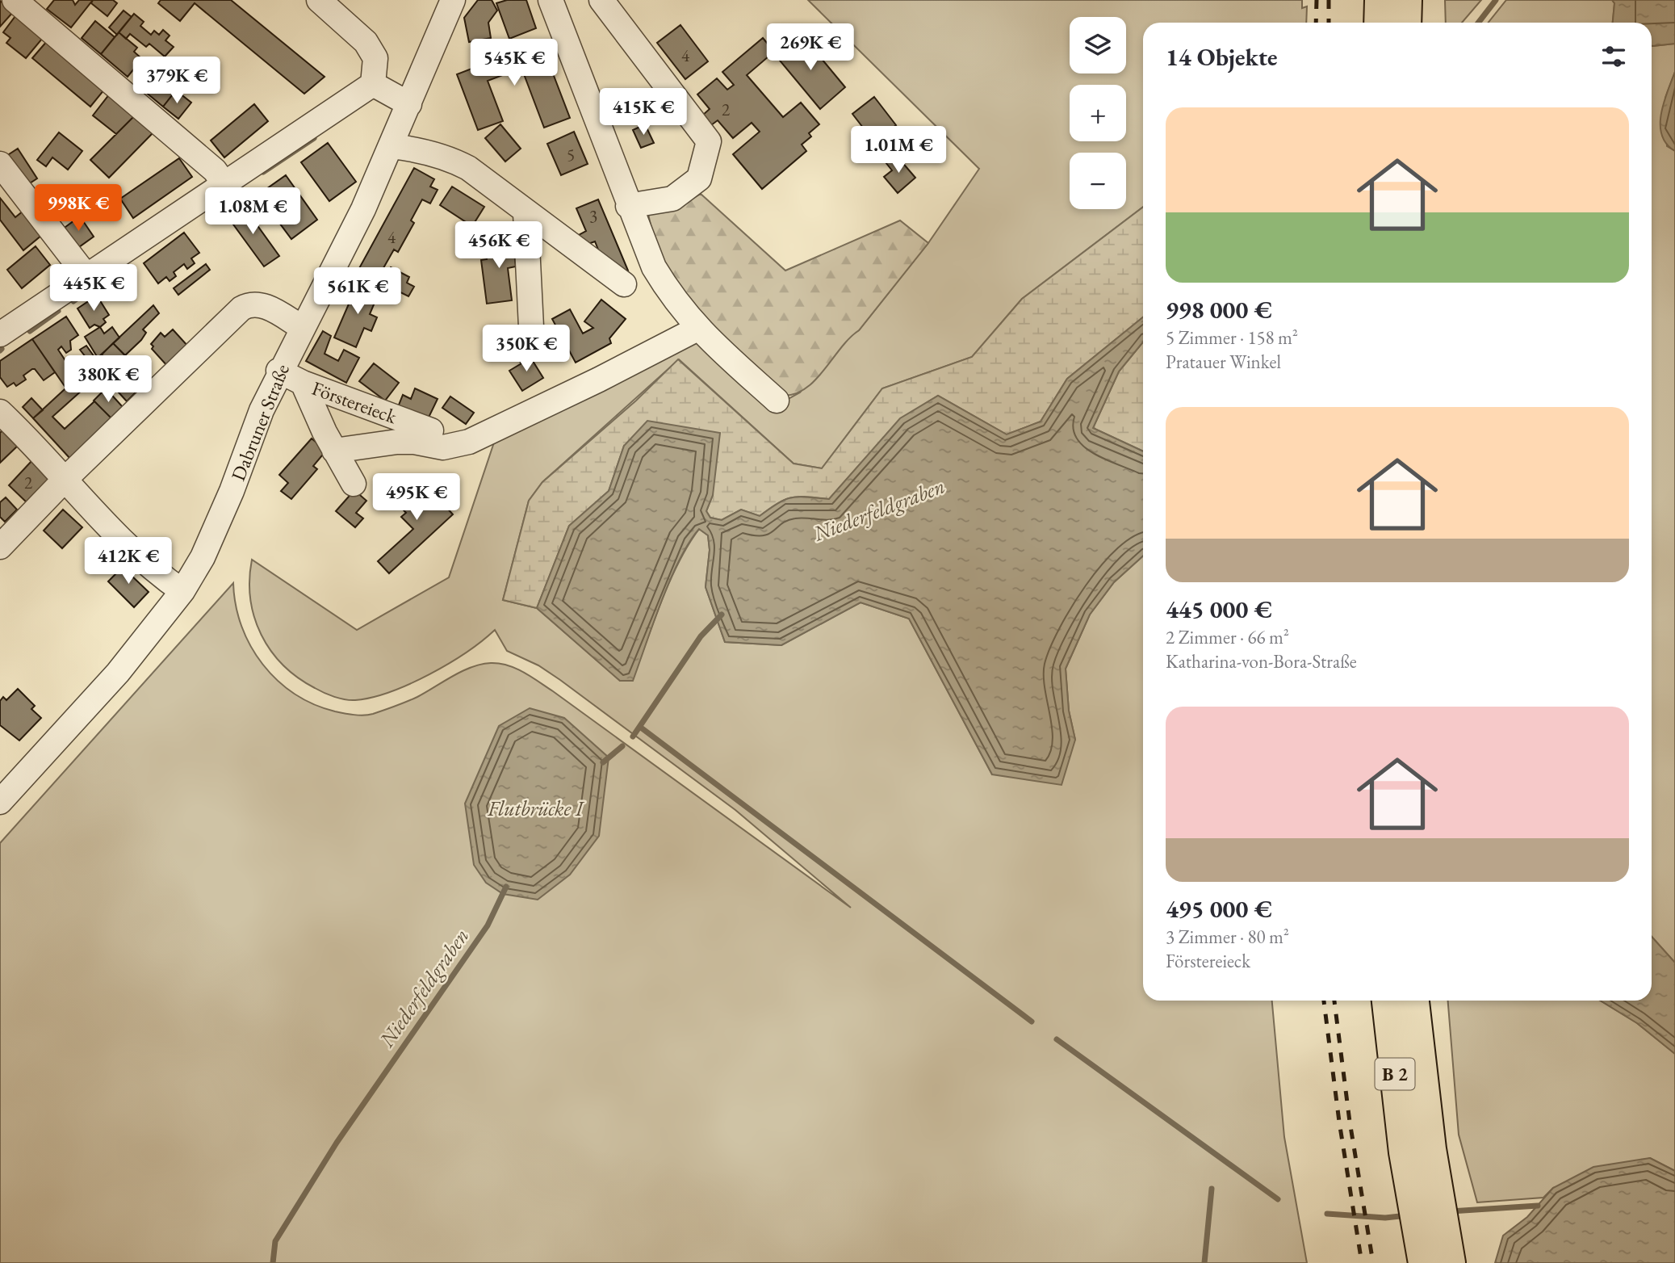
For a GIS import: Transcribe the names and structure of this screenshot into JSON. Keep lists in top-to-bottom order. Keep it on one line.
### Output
{"streets":{"main road":["B 2"],"street":["Förstereieck","Dabruner Straße"]},"crossings":[["Förstereieck","Dabruner Straße"]],"water":["Niederfeldgraben","Flutbrücke I"],"house_numbers":["4","2","5","3","4","2"],"page":{"map_buttons":["+","−"],"heading":"14 Objekte","price":["269K €","545K €","379K €","415K €","1.01M €","998K €","1.08M €","456K €","445K €","561K €","350K €","380K €","495K €","412K €"],"list":[{"name":"998 000 €","note":"5 Zimmer · 158 m² · Pratauer Winkel"},{"name":"445 000 €","note":"2 Zimmer · 66 m² · Katharina-von-Bora-Straße"},{"name":"495 000 €","note":"3 Zimmer · 80 m² · Förstereieck"}]}}
